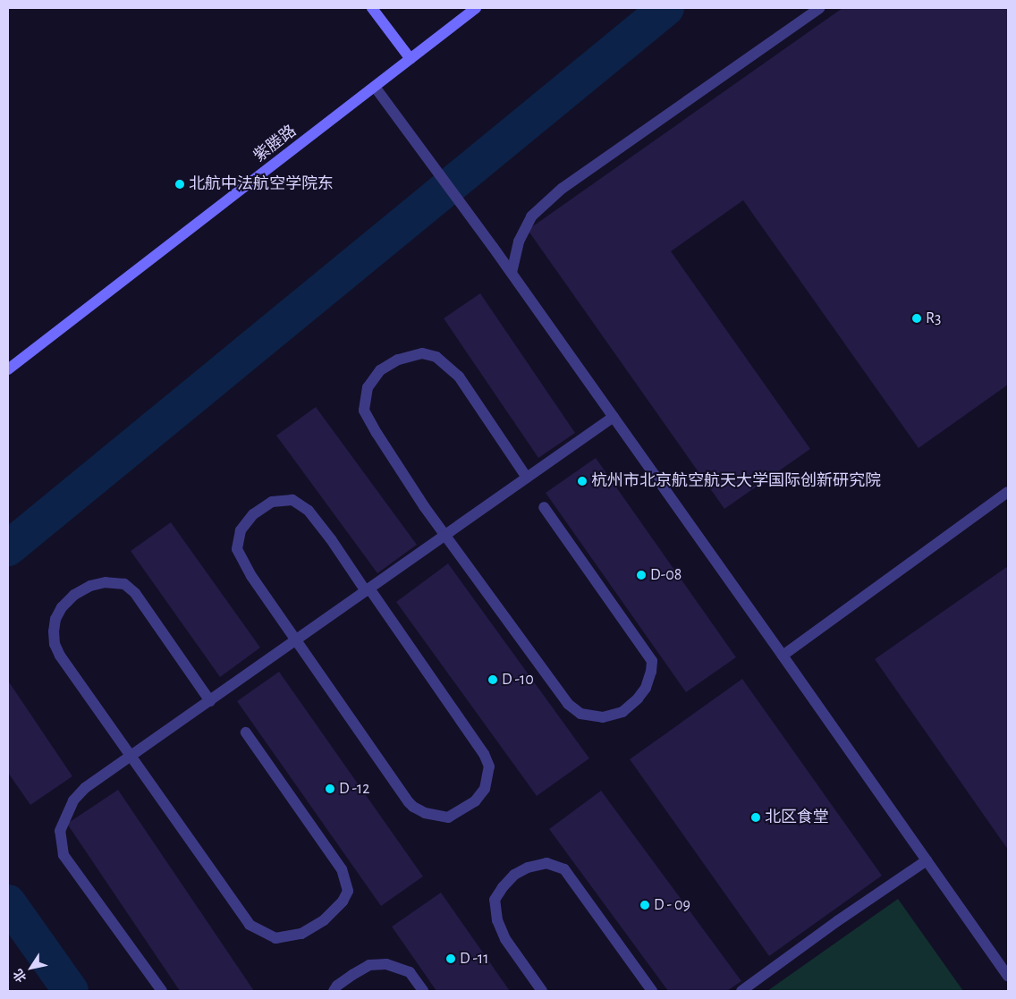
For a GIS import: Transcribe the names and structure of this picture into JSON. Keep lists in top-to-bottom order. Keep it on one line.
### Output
{"streets":{"street":["紫塍路"]},"places":["北航中法航空学院东","R3","杭州市北京航空航天大学国际创新研究院","D-08","D -10","D -12","北区食堂","D - 09","D -11"],"north":"bottom left"}
